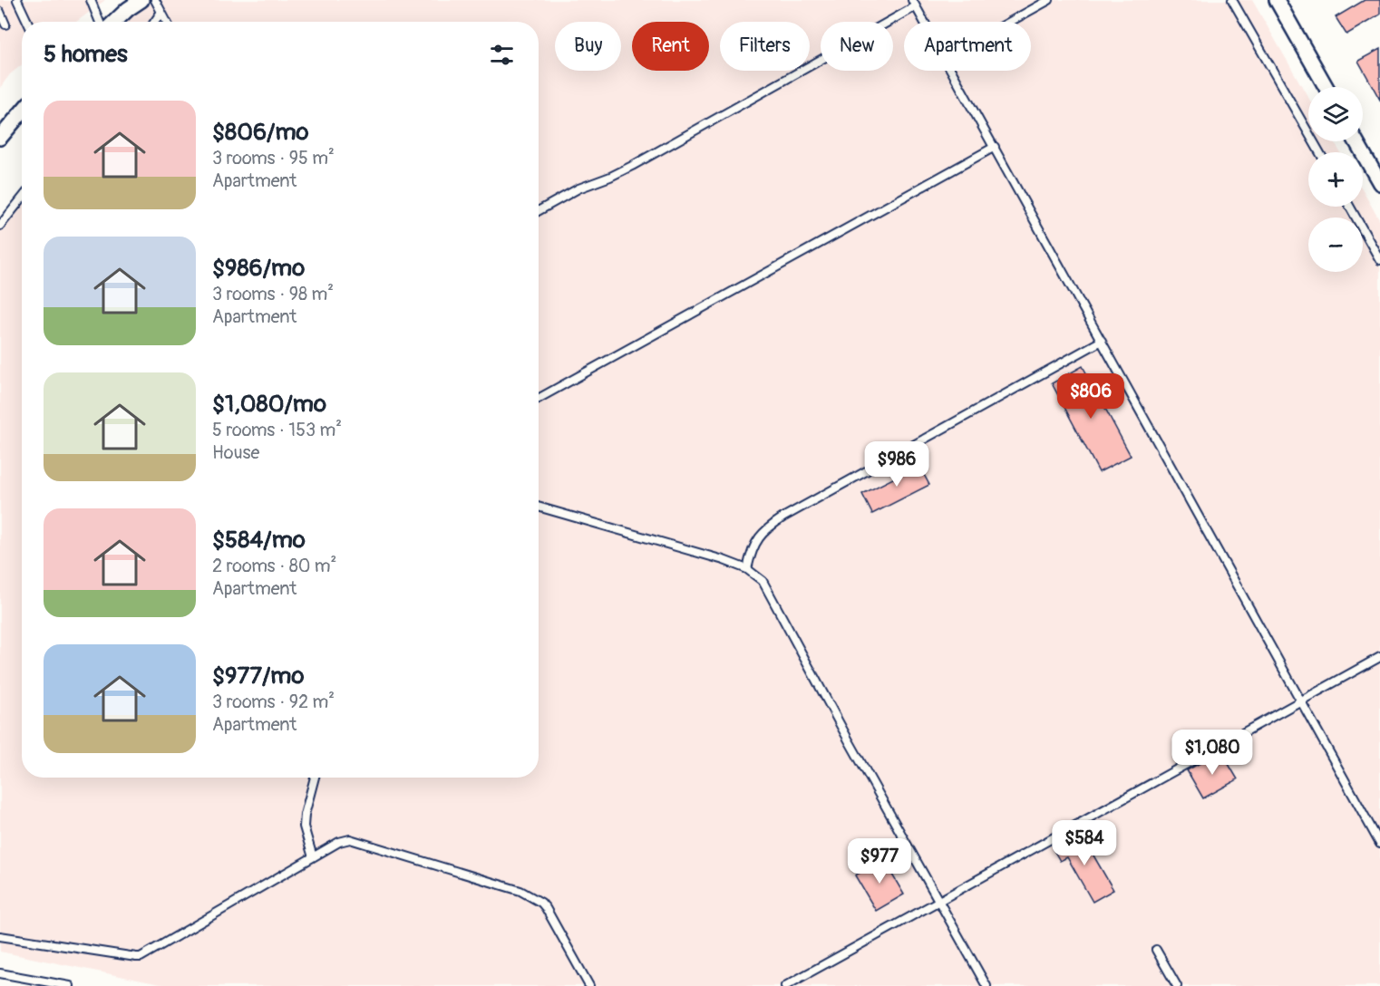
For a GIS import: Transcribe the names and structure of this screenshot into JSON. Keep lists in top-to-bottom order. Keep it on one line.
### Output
{"page":{"chip":["Buy","Rent","Filters","New","Apartment"],"heading":"5 homes","map_buttons":["+","−"],"list":[{"name":"$806/mo","note":"3 rooms · 95 m² · Apartment"},{"name":"$986/mo","note":"3 rooms · 98 m² · Apartment"},{"name":"$1,080/mo","note":"5 rooms · 153 m² · House"},{"name":"$584/mo","note":"2 rooms · 80 m² · Apartment"},{"name":"$977/mo","note":"3 rooms · 92 m² · Apartment"}],"price":["$806","$986","$1,080","$584","$977"]}}
